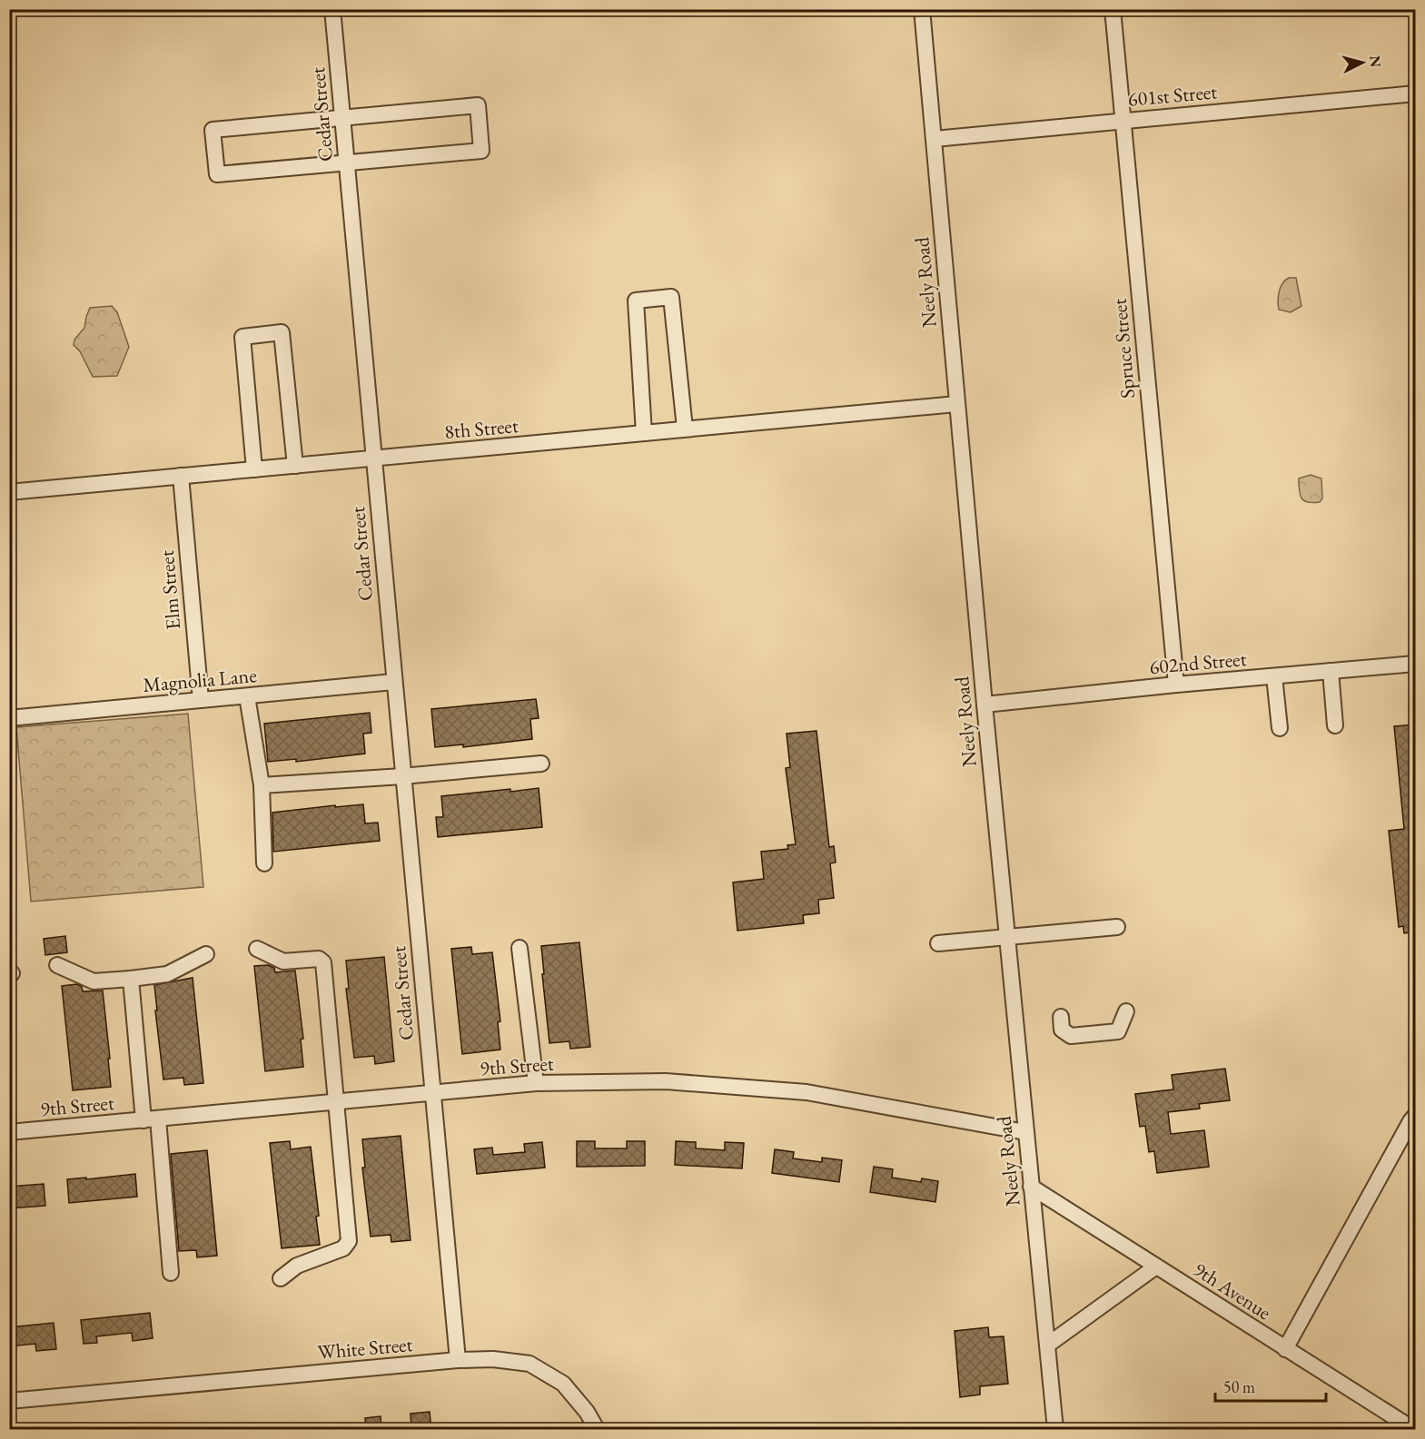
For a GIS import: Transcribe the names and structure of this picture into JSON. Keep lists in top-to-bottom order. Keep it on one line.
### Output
{"streets":{"street":["601st Street","Cedar Street","Neely Road","Spruce Street","8th Street","Elm Street","602nd Street","Magnolia Lane","9th Street","9th Avenue","White Street"]},"crossings":[["601st Street","Neely Road"],["601st Street","Spruce Street"],["Cedar Street","8th Street"],["Cedar Street","Magnolia Lane"],["Cedar Street","9th Street"],["Neely Road","8th Street"],["Neely Road","602nd Street"],["Neely Road","9th Street"],["Neely Road","9th Avenue"],["Spruce Street","602nd Street"],["8th Street","Elm Street"],["Elm Street","Magnolia Lane"]],"scale_bar":"50 m","north":"right"}
